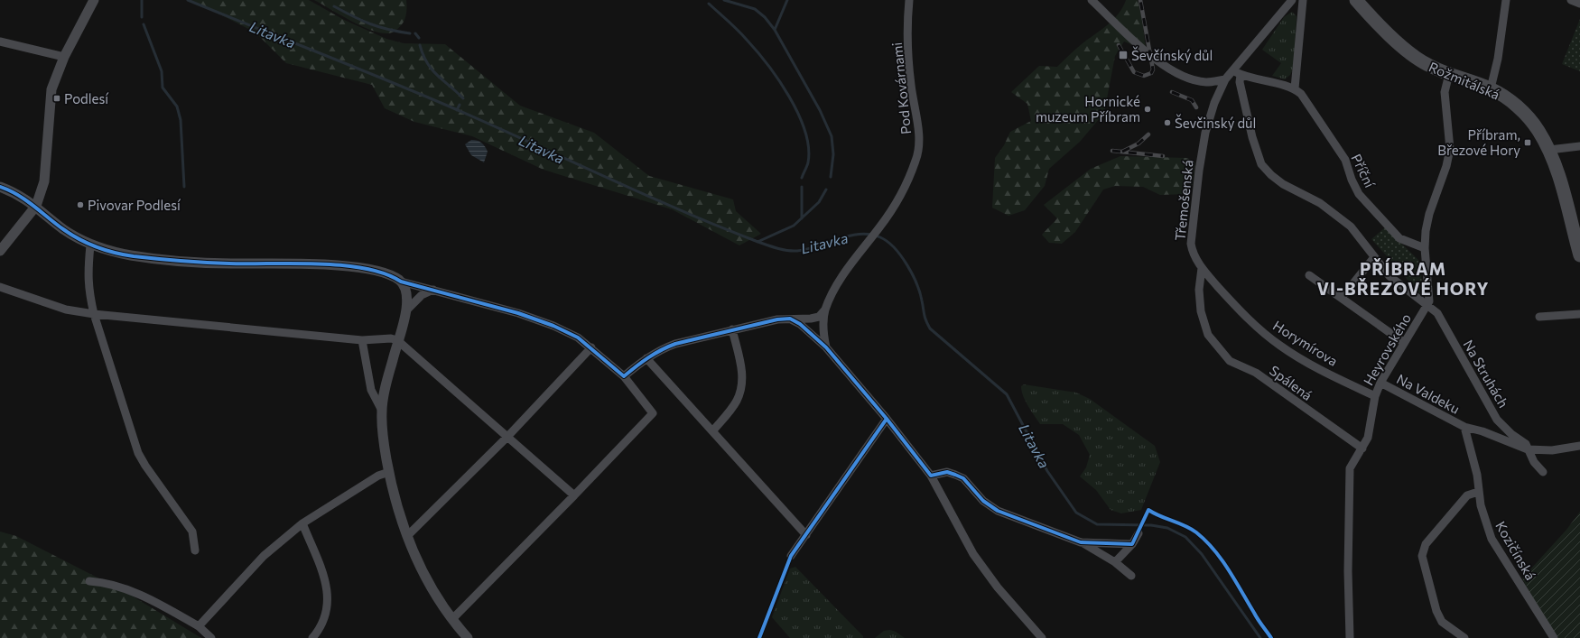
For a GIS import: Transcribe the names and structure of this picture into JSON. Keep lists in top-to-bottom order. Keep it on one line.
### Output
{"streets":{"main road":["Rožmitálská"],"street":["Pod Kovárnami","Příční","Třemošenská","Horymírova","Heyrovského","Na Struhách","Spálená","Na Valdeku","Kozičínská"]},"crossings":[["Rožmitálská","Heyrovského"],["Příční","Heyrovského"],["Třemošenská","Horymírova"],["Třemošenská","Na Struhách"],["Třemošenská","Spálená"],["Horymírova","Heyrovského"],["Horymírova","Spálená"],["Heyrovského","Na Struhách"],["Heyrovského","Spálená"],["Heyrovského","Na Valdeku"],["Na Valdeku","Kozičínská"]],"districts":["PŘÍBRAM VI-BŘEZOVÉ HORY"],"water":["Litavka"],"places":{"transit":["Ševčínský důl","Podlesí","Příbram, Březové Hory"],"other":["Hornické muzeum Příbram","Ševčinský důl","Pivovar Podlesí"]}}
